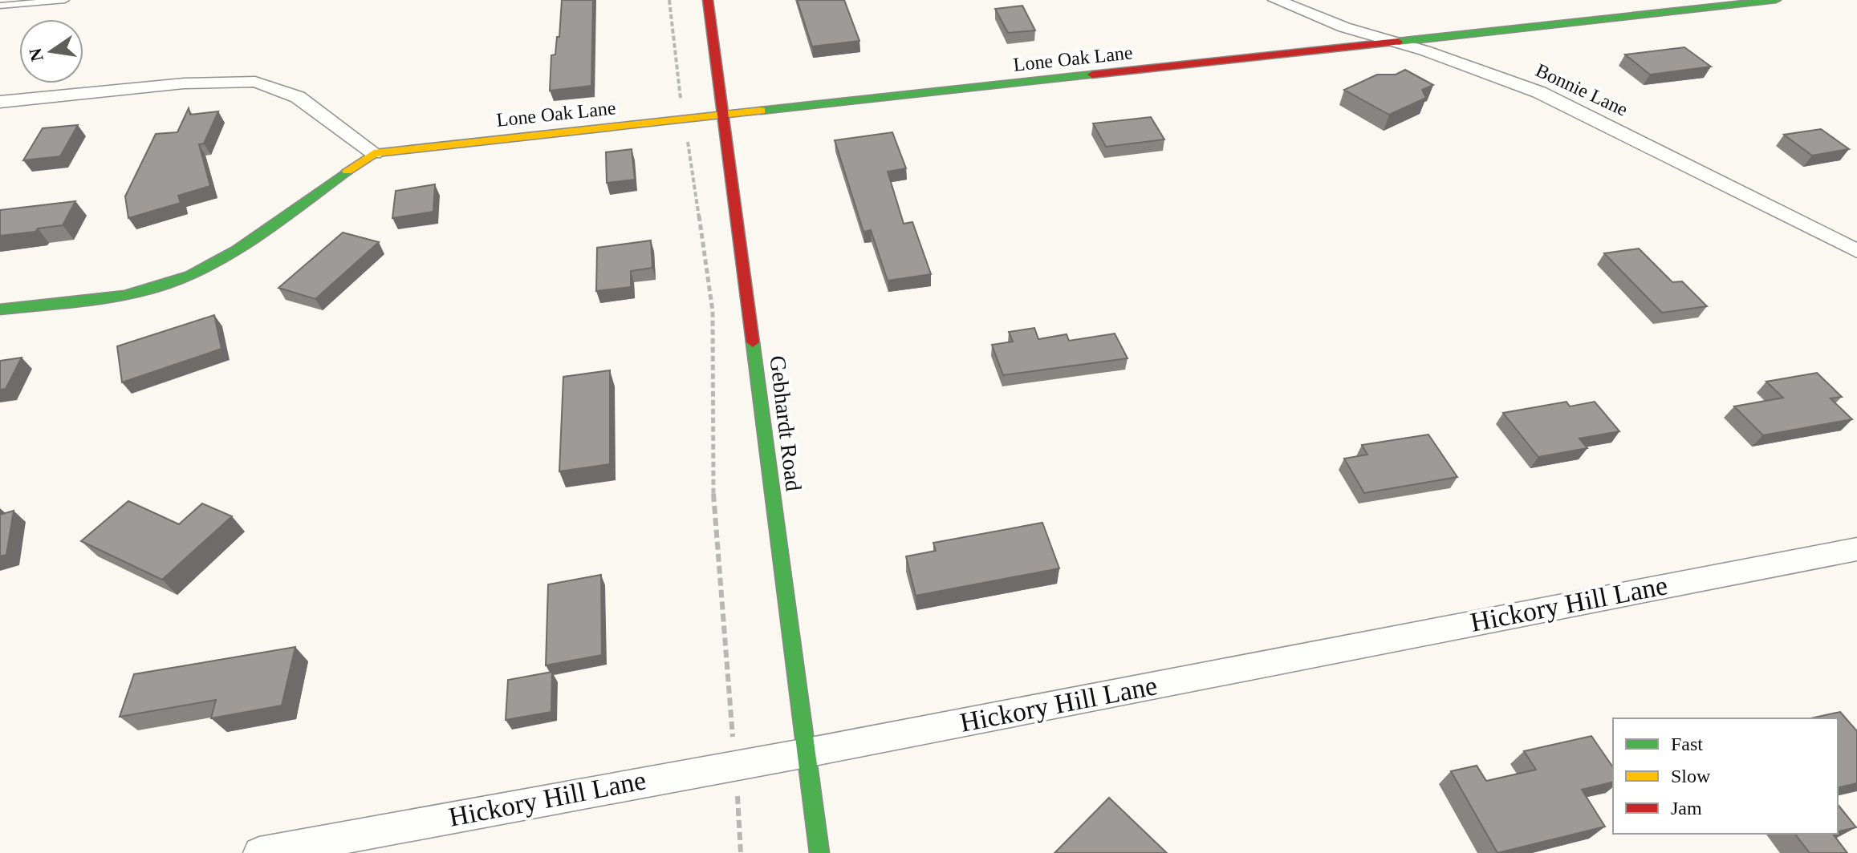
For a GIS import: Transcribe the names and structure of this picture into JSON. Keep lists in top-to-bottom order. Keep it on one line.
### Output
{"streets":{"street":["Lone Oak Lane","Bonnie Lane","Gebhardt Road","Hickory Hill Lane"]},"crossings":[["Lone Oak Lane","Bonnie Lane"],["Lone Oak Lane","Gebhardt Road"],["Gebhardt Road","Hickory Hill Lane"]],"legend":["Fast","Slow","Jam"],"north":"left"}
